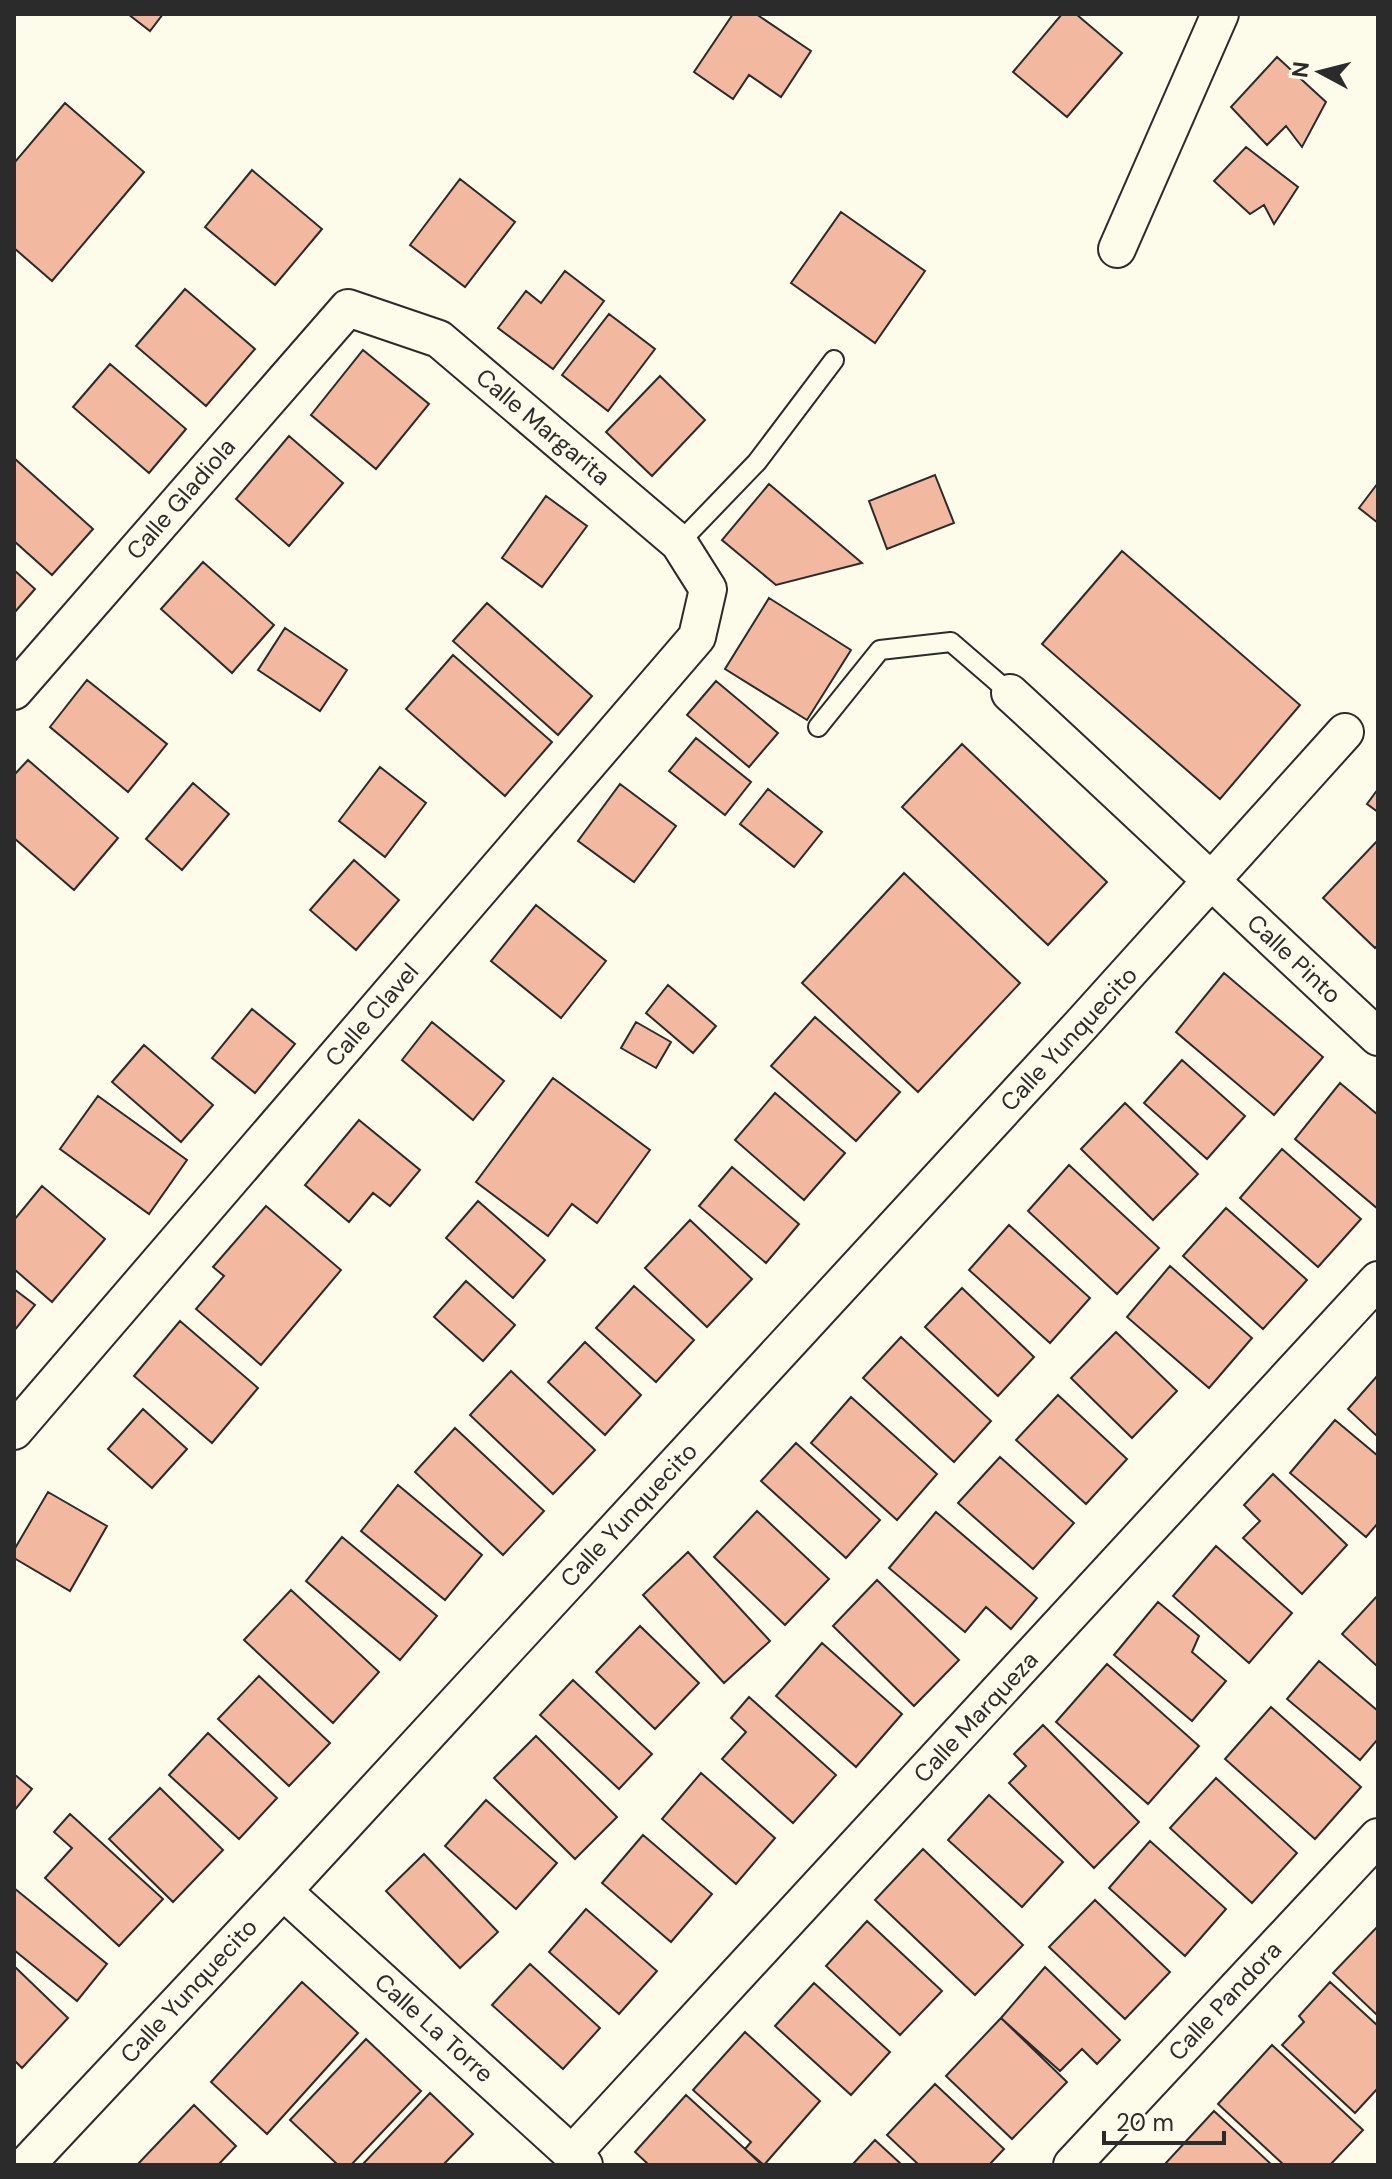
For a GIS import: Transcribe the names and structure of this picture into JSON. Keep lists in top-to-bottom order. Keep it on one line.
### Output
{"streets":{"street":["Calle Margarita","Calle Gladiola","Calle Pinto","Calle Clavel","Calle Yunquecito","Calle Marqueza","Calle Pandora","Calle La Torre"]},"crossings":[["Calle Margarita","Calle Gladiola"],["Calle Margarita","Calle Clavel"],["Calle Pinto","Calle Yunquecito"],["Calle Yunquecito","Calle La Torre"],["Calle Marqueza","Calle La Torre"]],"scale_bar":"20 m","north":"left"}
